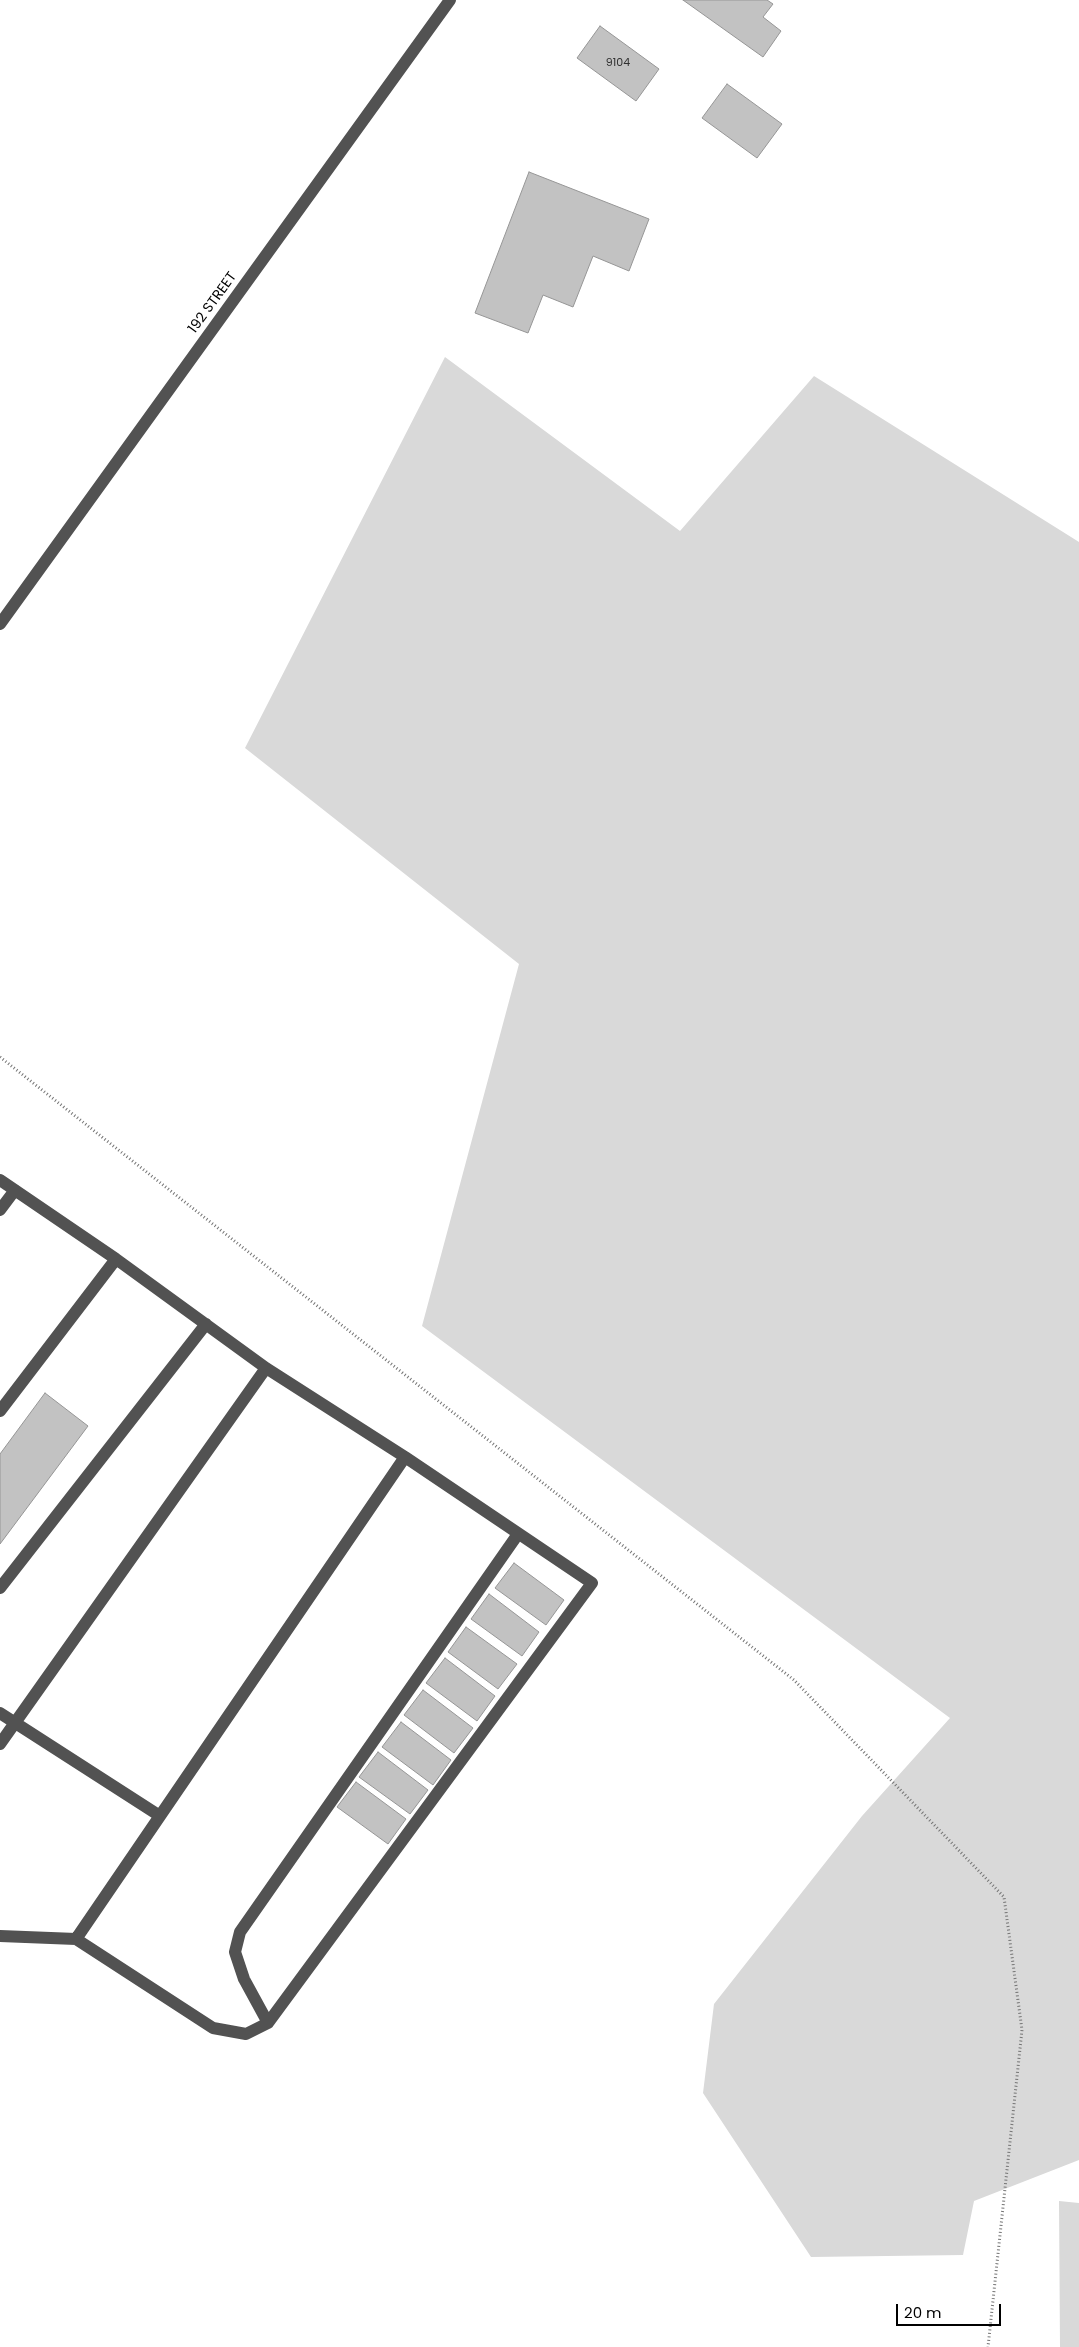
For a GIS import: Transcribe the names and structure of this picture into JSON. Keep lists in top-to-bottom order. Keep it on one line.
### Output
{"streets":{"street":["192 STREET"]},"house_numbers":["9104"],"scale_bar":"20 m"}
